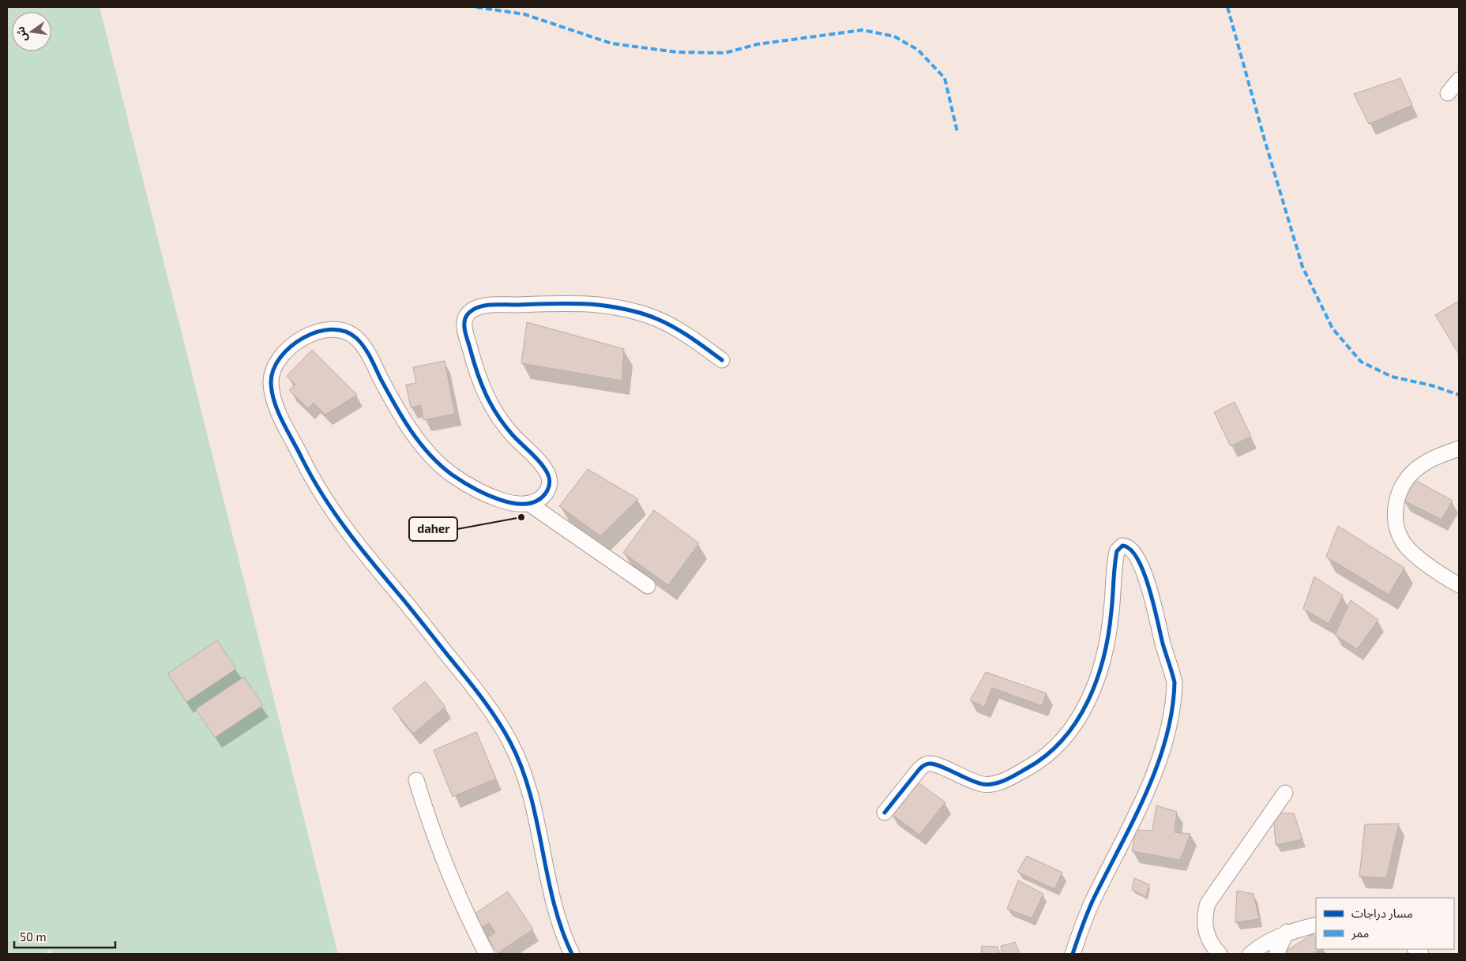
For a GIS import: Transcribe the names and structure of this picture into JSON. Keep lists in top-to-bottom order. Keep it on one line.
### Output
{"places":["daher"],"legend":["مسار دراجات","ممر"],"scale_bar":"50 m","north":"left"}
